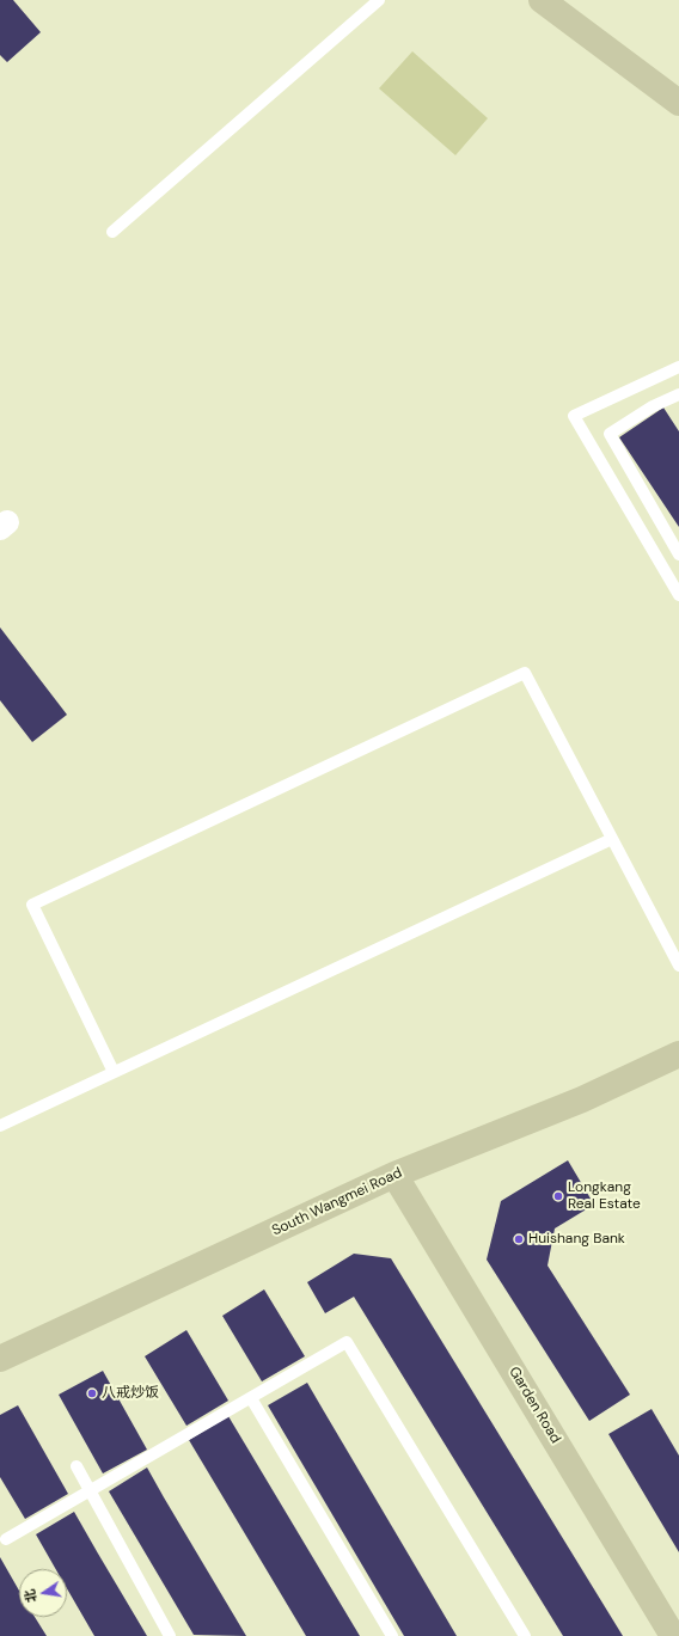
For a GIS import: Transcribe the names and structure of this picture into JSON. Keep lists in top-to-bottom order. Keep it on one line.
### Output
{"streets":{"main road":["South Wangmei Road","Garden Road"]},"crossings":[["South Wangmei Road","Garden Road"]],"places":["Longkang Real Estate","Huishang Bank","八戒炒饭"],"north":"left"}
